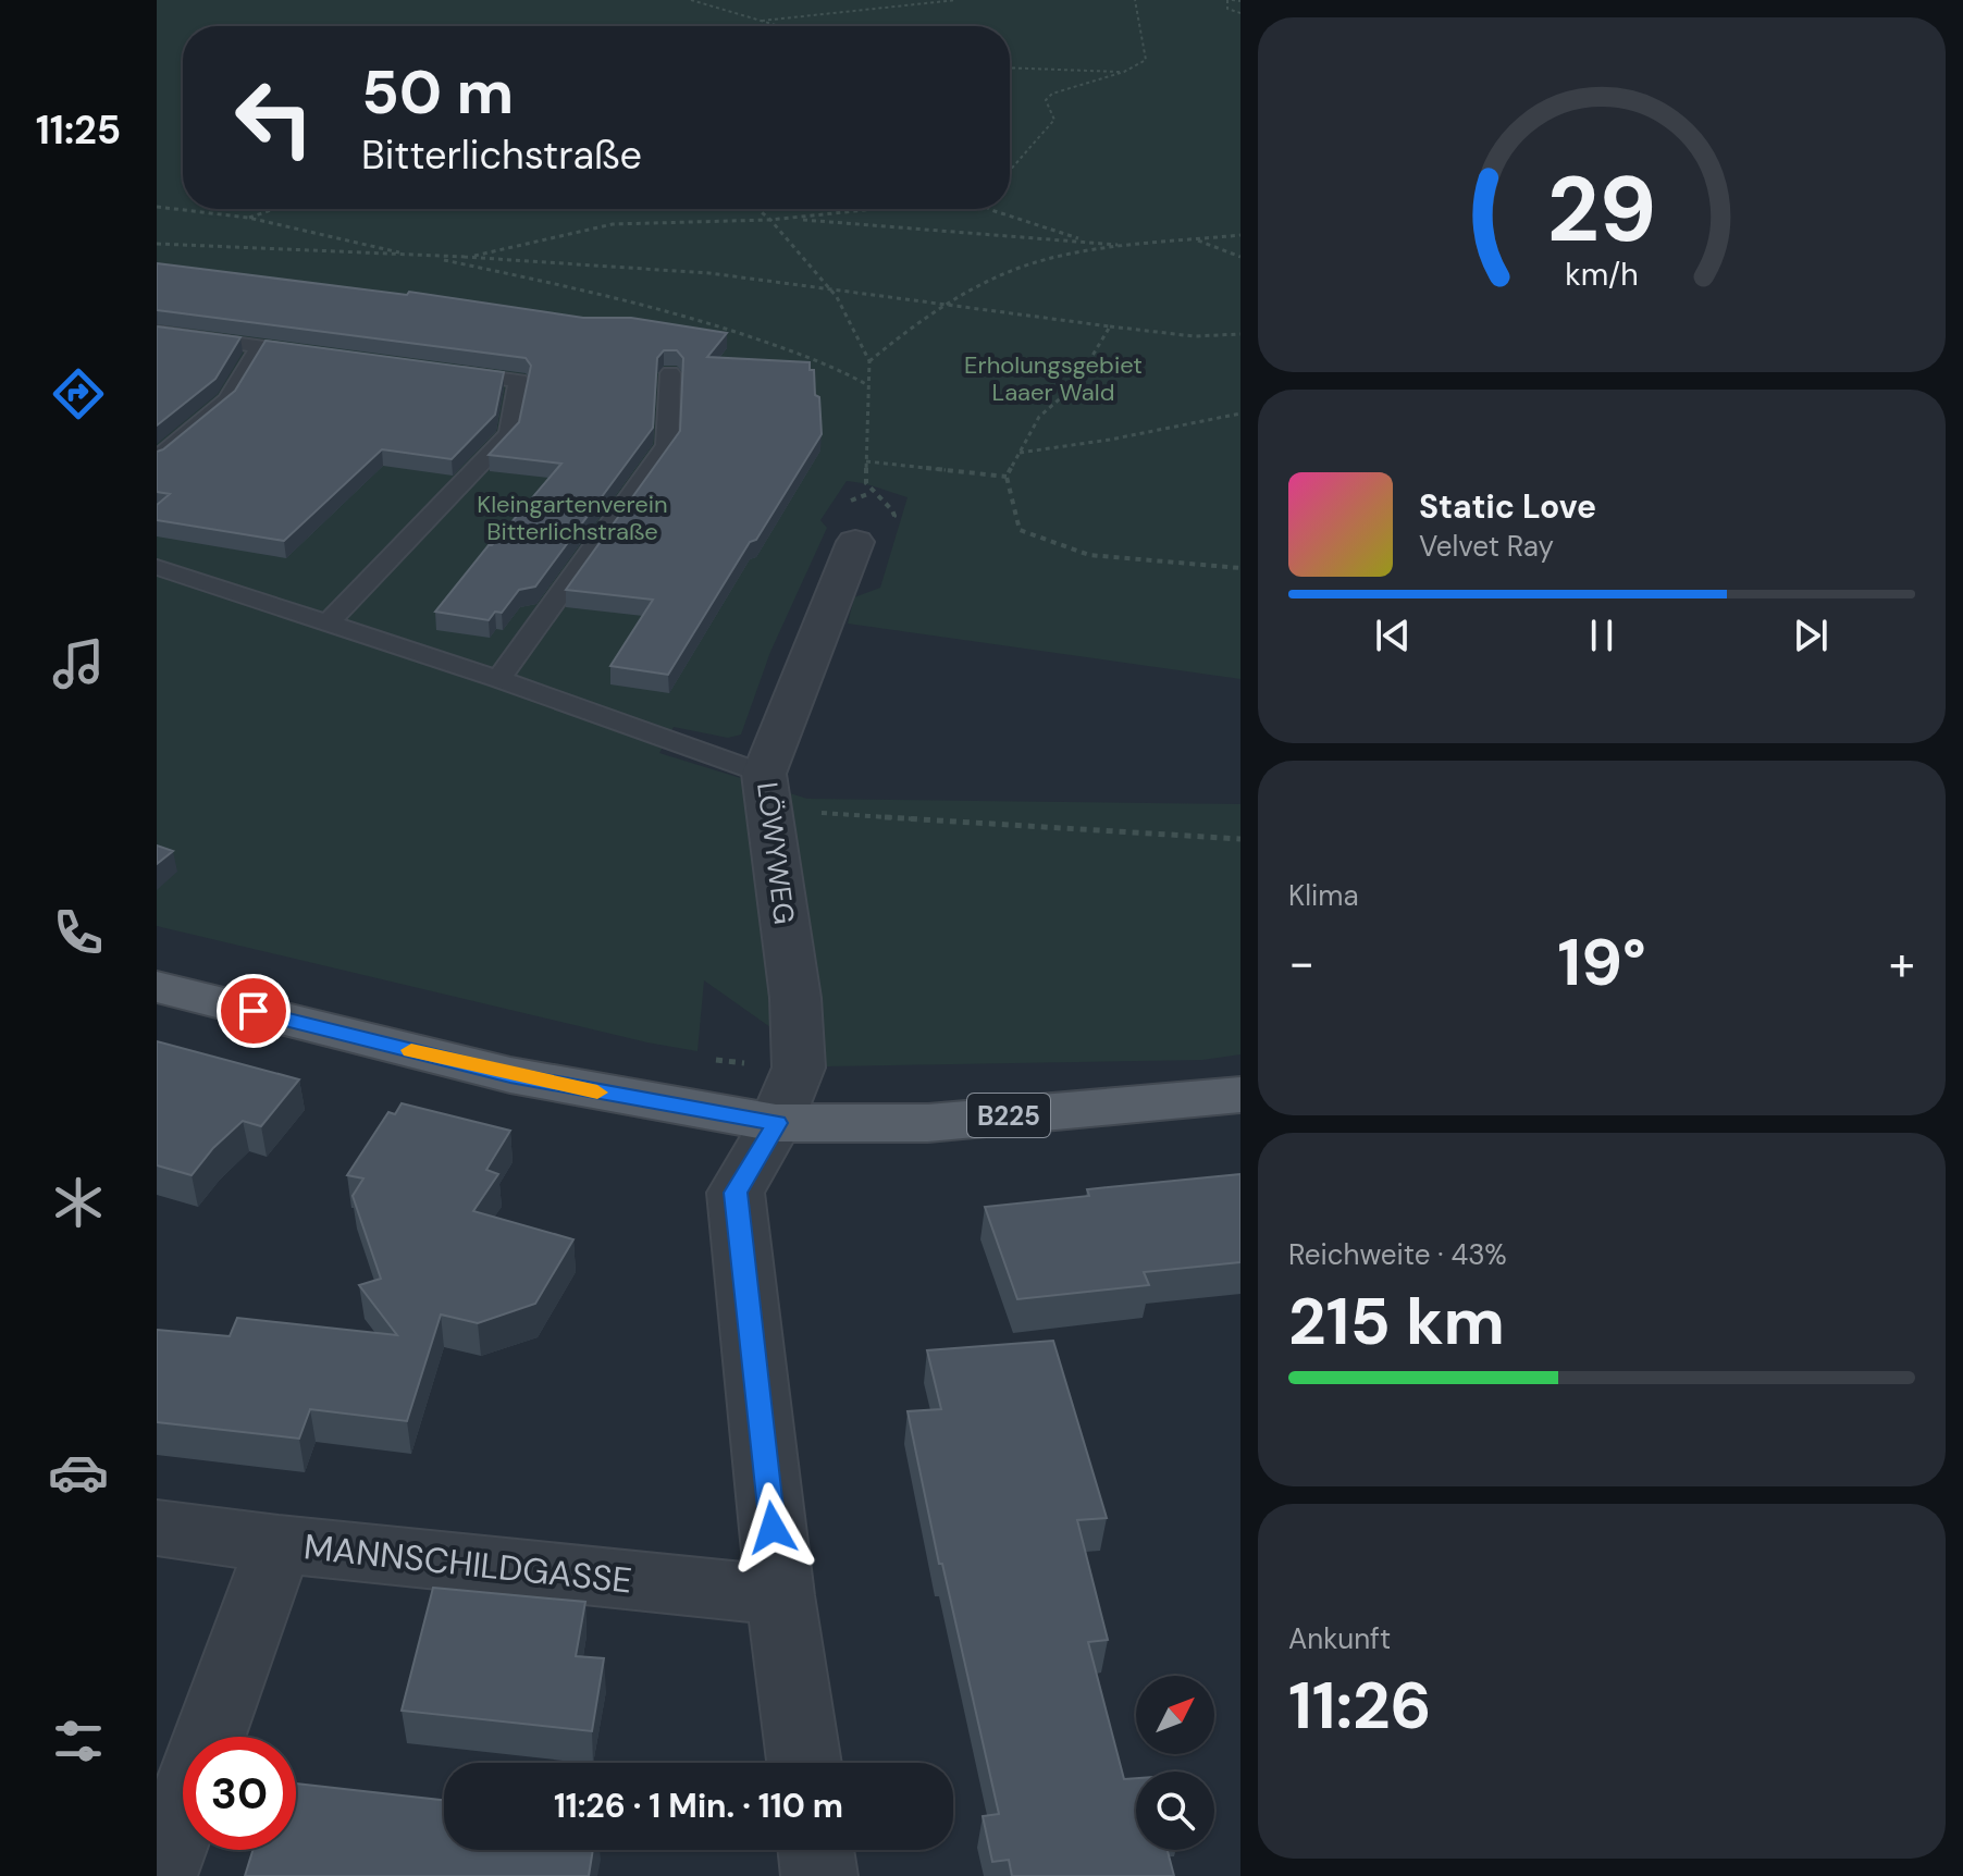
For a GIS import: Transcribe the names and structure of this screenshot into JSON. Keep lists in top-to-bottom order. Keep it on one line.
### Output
{"streets":{"main road":["B225"],"street":["LÖWYWEG","MANNSCHILDGASSE"]},"crossings":[["LÖWYWEG","B225"],["LÖWYWEG","MANNSCHILDGASSE"]],"parks":["Erholungsgebiet Laaer Wald","Kleingartenverein Bitterlichstraße"],"north":"top right","page":{"tabs":"11:25","turn":["50 m","Bitterlichstraße"],"song":["Static Love","Velvet Ray"],"tile":["Klima",["Reichweite · 43%","215 km"],["Ankunft","11:26"]],"heat":["−","19°","+"],"limit":"30","trip":"11:26 · 1 Min. · 110 m","gauge":["29","km/h"]}}
